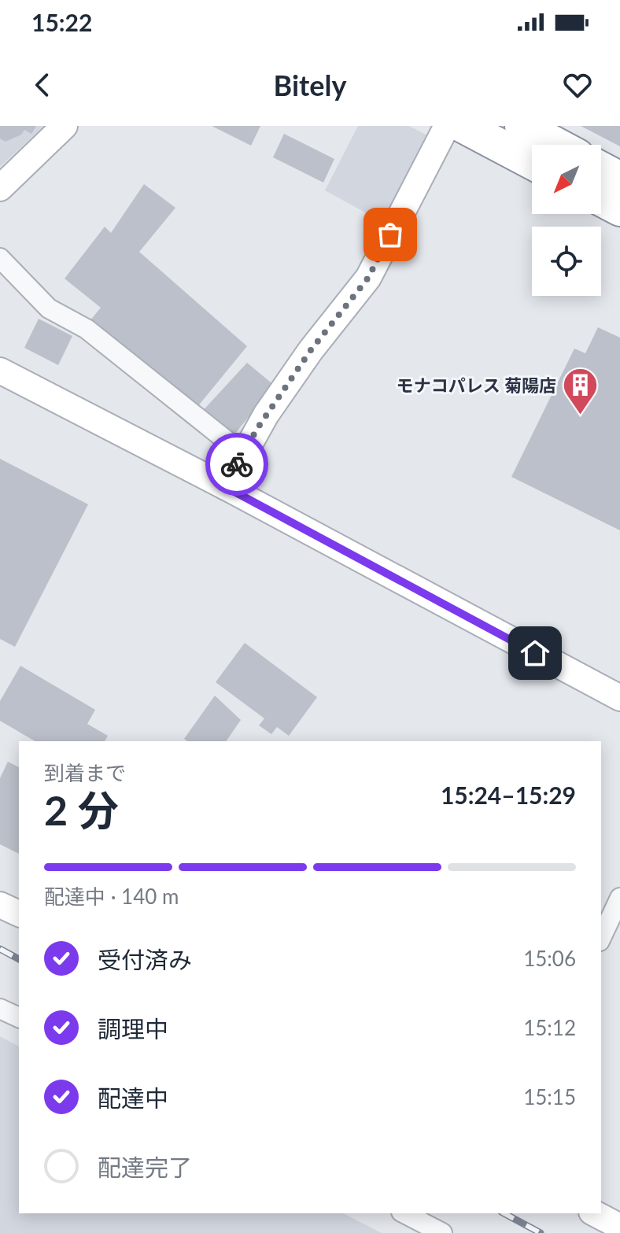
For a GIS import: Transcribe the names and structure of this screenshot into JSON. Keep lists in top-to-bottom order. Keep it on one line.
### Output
{"places":{"building":["モナコパレス 菊陽店"]},"north":"bottom left","page":{"status":"15:22","header":"Bitely","heading":["2 分","到着まで","15:24–15:29"],"bar":"配達中 · 140 m","list":[["受付済み","15:06"],["調理中","15:12"],["配達中","15:15"],"配達完了"]}}
